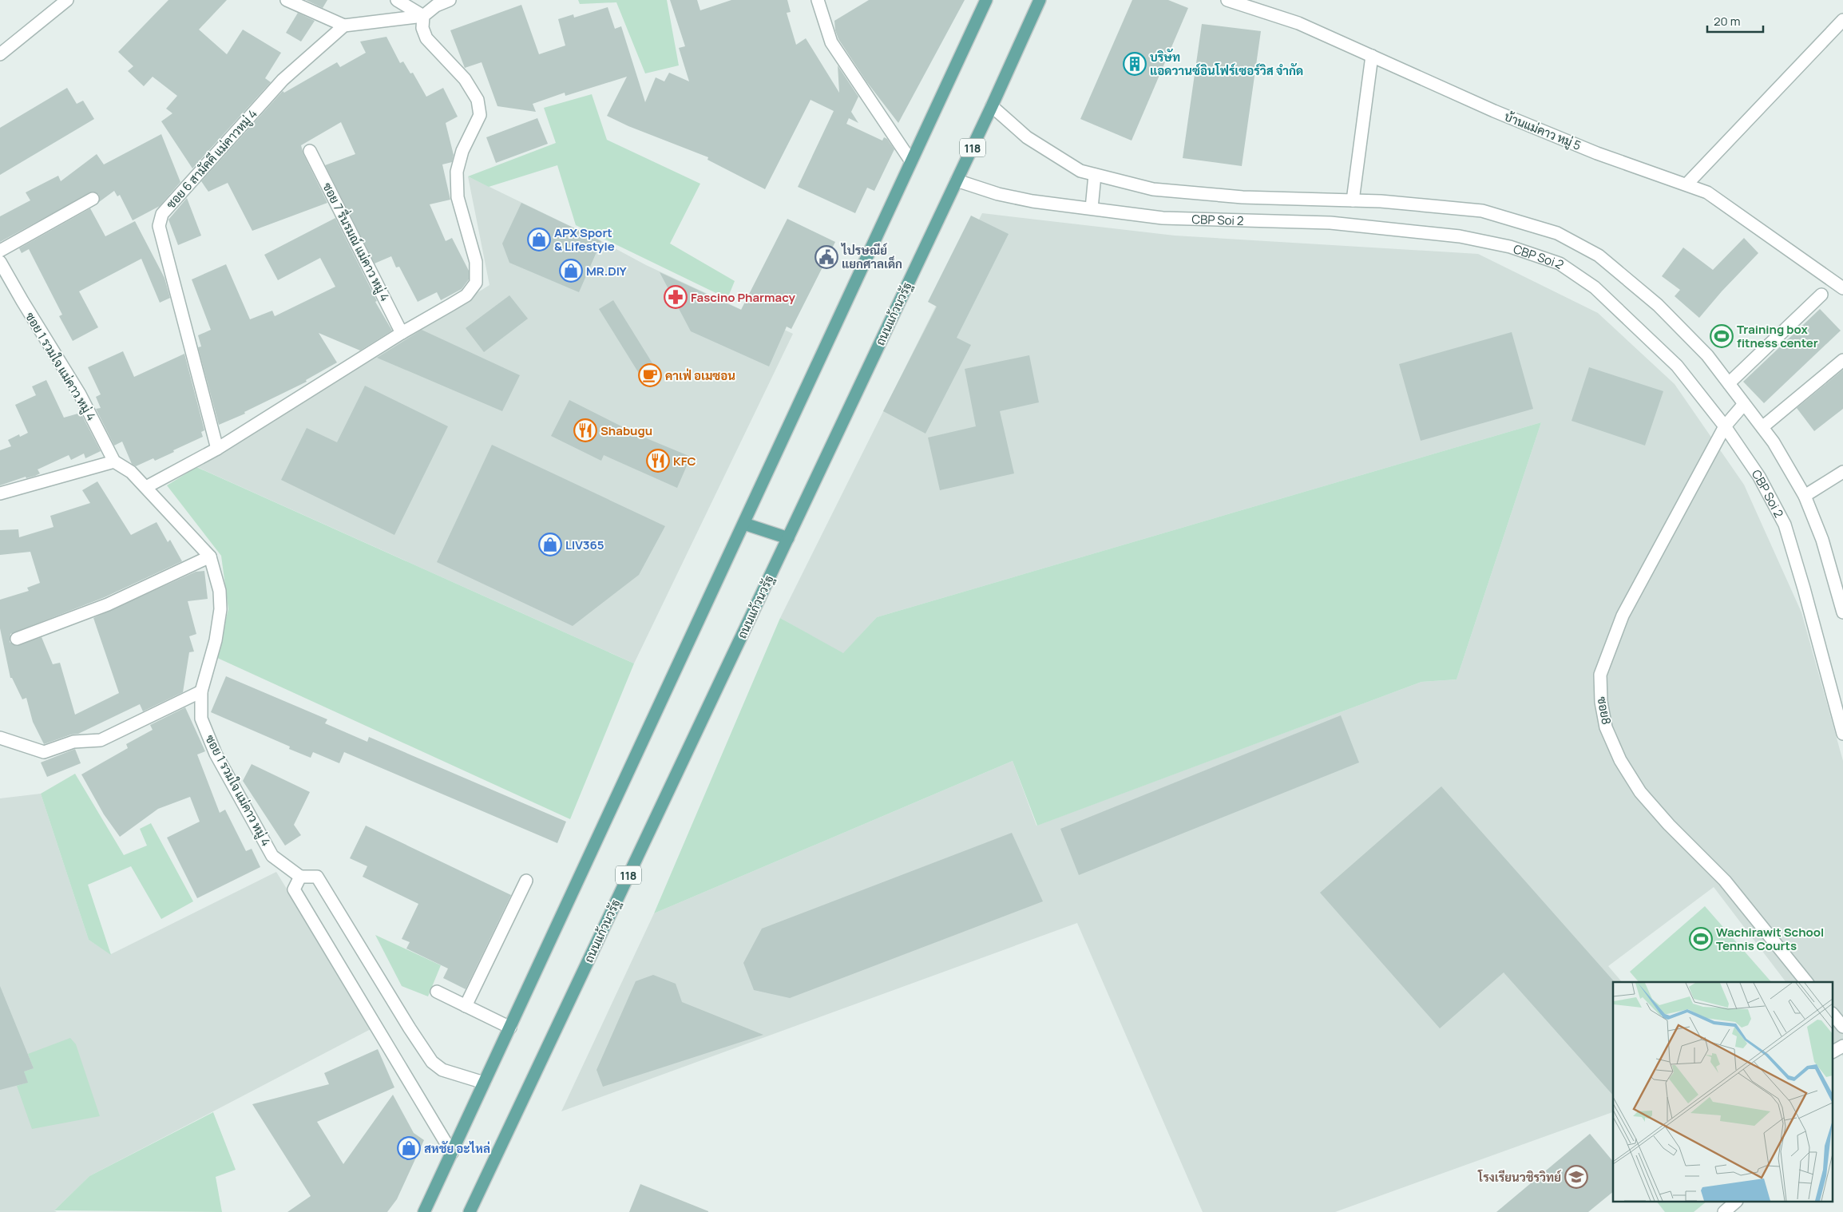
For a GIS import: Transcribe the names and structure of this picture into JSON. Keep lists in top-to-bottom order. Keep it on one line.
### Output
{"streets":{"main road":["118","ถนนแก้วนวรัฐ"],"street":["บ้านแม่คาว หมู่ 5","ซอย 6 สามัคคี แม่คาวหมู่ 4","CBP Soi 2","ซอย 7 รื่นรมณ์ แม่คาว หมู่ 4","ซอย 1 รวมใจ แม่คาว หมู่ 4","ซอย8"]},"crossings":[["CBP Soi 2","ถนนแก้วนวรัฐ"],["CBP Soi 2","ซอย8"]],"places":{"building":["บริษัท แอดวานซ์อินโฟร์เซอร์วิส จำกัด"],"shop":["APX Sport & Lifestyle","MR.DIY","LIV365","สหชัย อะไหล่"],"public building":["ไปรษณีย์ แยกศาลเด็ก"],"pharmacy":["Fascino Pharmacy"],"sports":["Training box fitness center","Wachirawit School Tennis Courts"],"cafe":["คาเฟ่ อเมซอน"],"restaurant":["Shabugu","KFC"],"school or university":["โรงเรียนวชิรวิทย์"]},"scale_bar":"20 m"}
